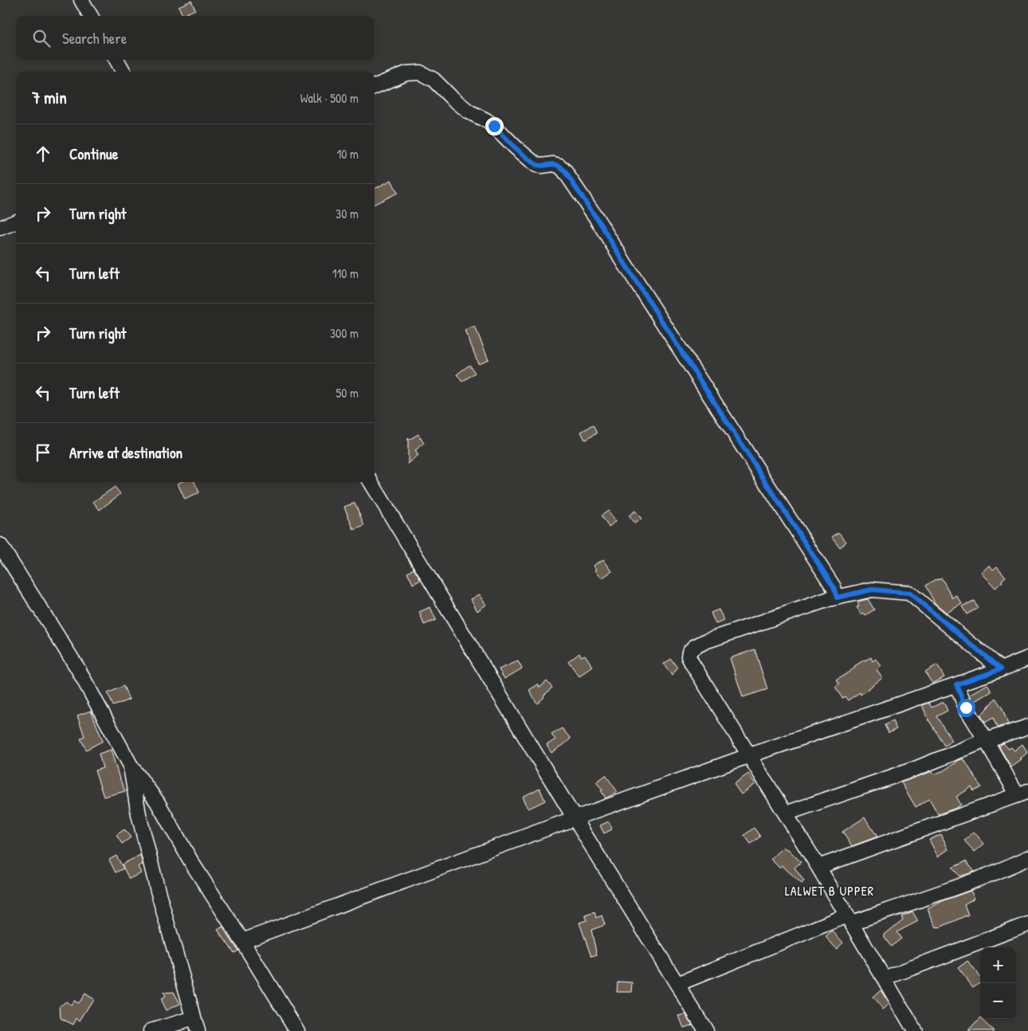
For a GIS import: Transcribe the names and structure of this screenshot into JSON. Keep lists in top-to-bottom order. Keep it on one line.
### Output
{"districts":["LALWET B UPPER"],"page":{"search":"Search here","heading":["7 min","Walk · 500 m"],"list":[["Continue","10 m"],["Turn right","30 m"],["Turn left","110 m"],["Turn right","300 m"],["Turn left","50 m"],"Arrive at destination"],"map_buttons":["+","−"]}}
